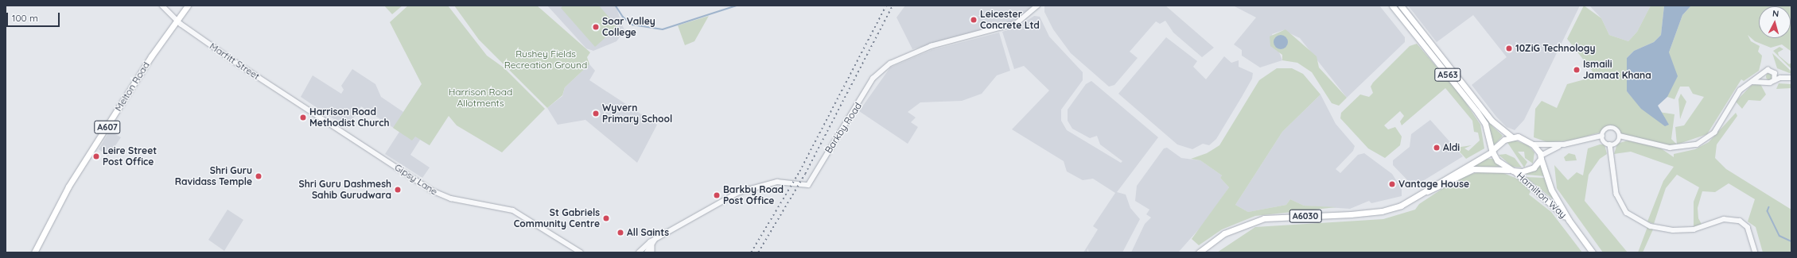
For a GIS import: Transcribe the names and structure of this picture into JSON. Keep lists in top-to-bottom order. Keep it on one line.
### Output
{"streets":{"main road":["A563","Melton Road","A607","Hamilton Way","A6030"],"street":["Marfitt Street","Barkby Road","Gipsy Lane"]},"crossings":[["Marfitt Street","Melton Road"],["Marfitt Street","Gipsy Lane"],["A563","Hamilton Way"],["A563","A6030"],["Hamilton Way","A6030"]],"parks":["Rushey Fields Recreation Ground","Harrison Road Allotments"],"places":["Leicester Concrete Ltd","Soar Valley College","10ZiG Technology","Ismaili Jamaat Khana","Wyvern Primary School","Harrison Road Methodist Church","Aldi","Leire Street Post Office","Shri Guru Ravidass Temple","Vantage House","Shri Guru Dashmesh Sahib Gurudwara","Barkby Road Post Office","St Gabriels Community Centre","All Saints"],"scale_bar":"100 m","north":"top"}
